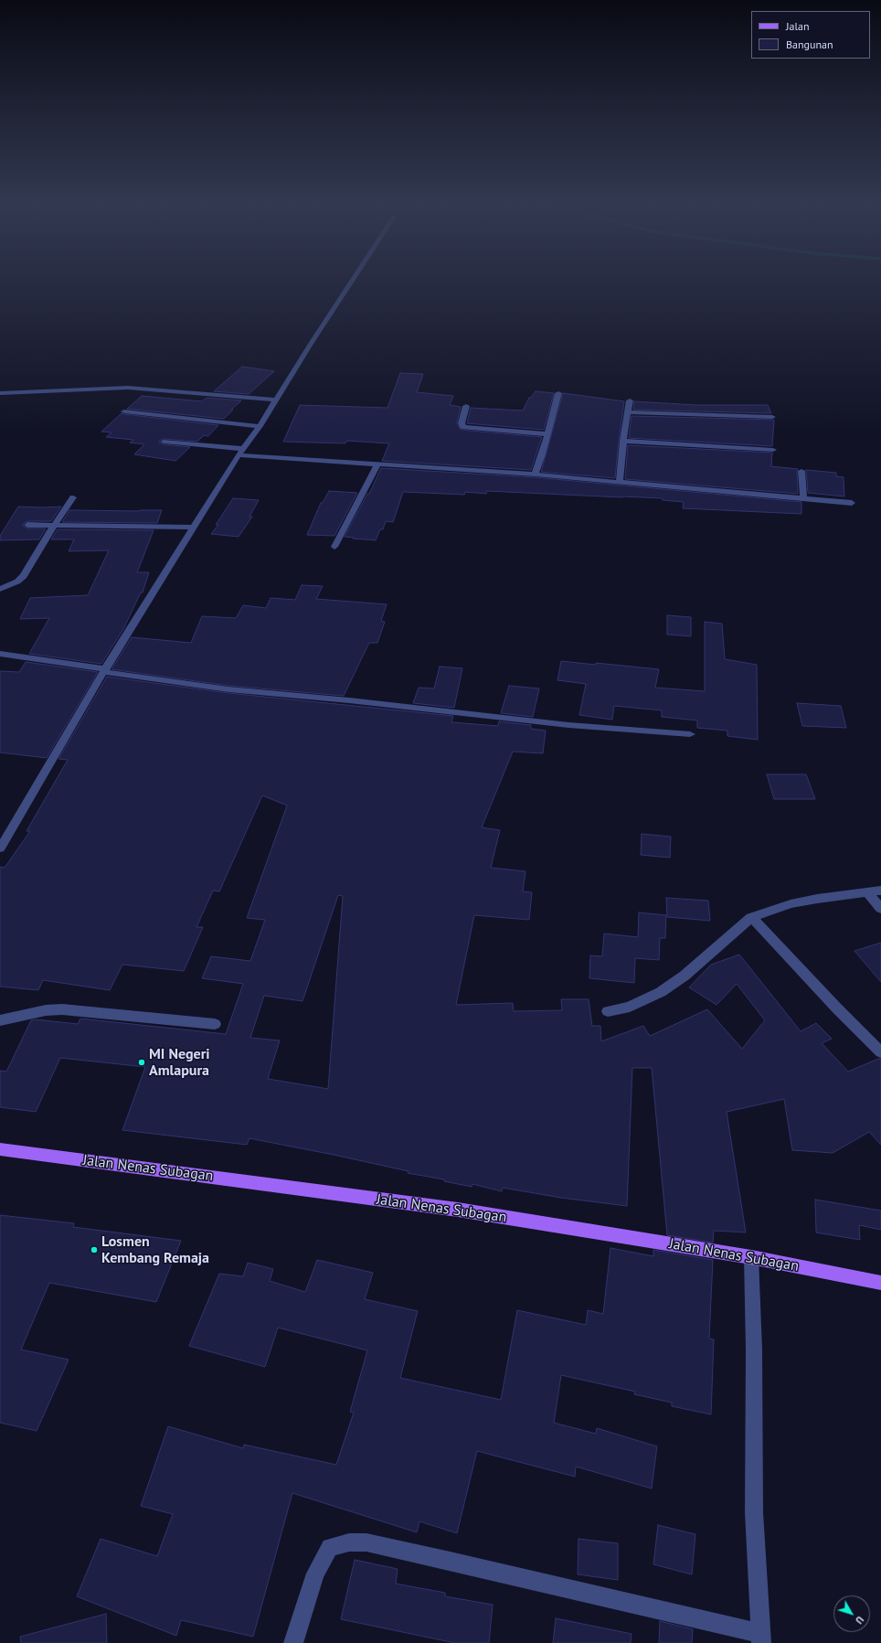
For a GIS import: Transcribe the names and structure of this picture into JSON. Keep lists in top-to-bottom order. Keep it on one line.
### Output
{"streets":{"main road":["Jalan Nenas Subagan"]},"places":["MI Negeri Amlapura","Losmen Kembang Remaja"],"legend":["Jalan","Bangunan"],"north":"bottom right"}
